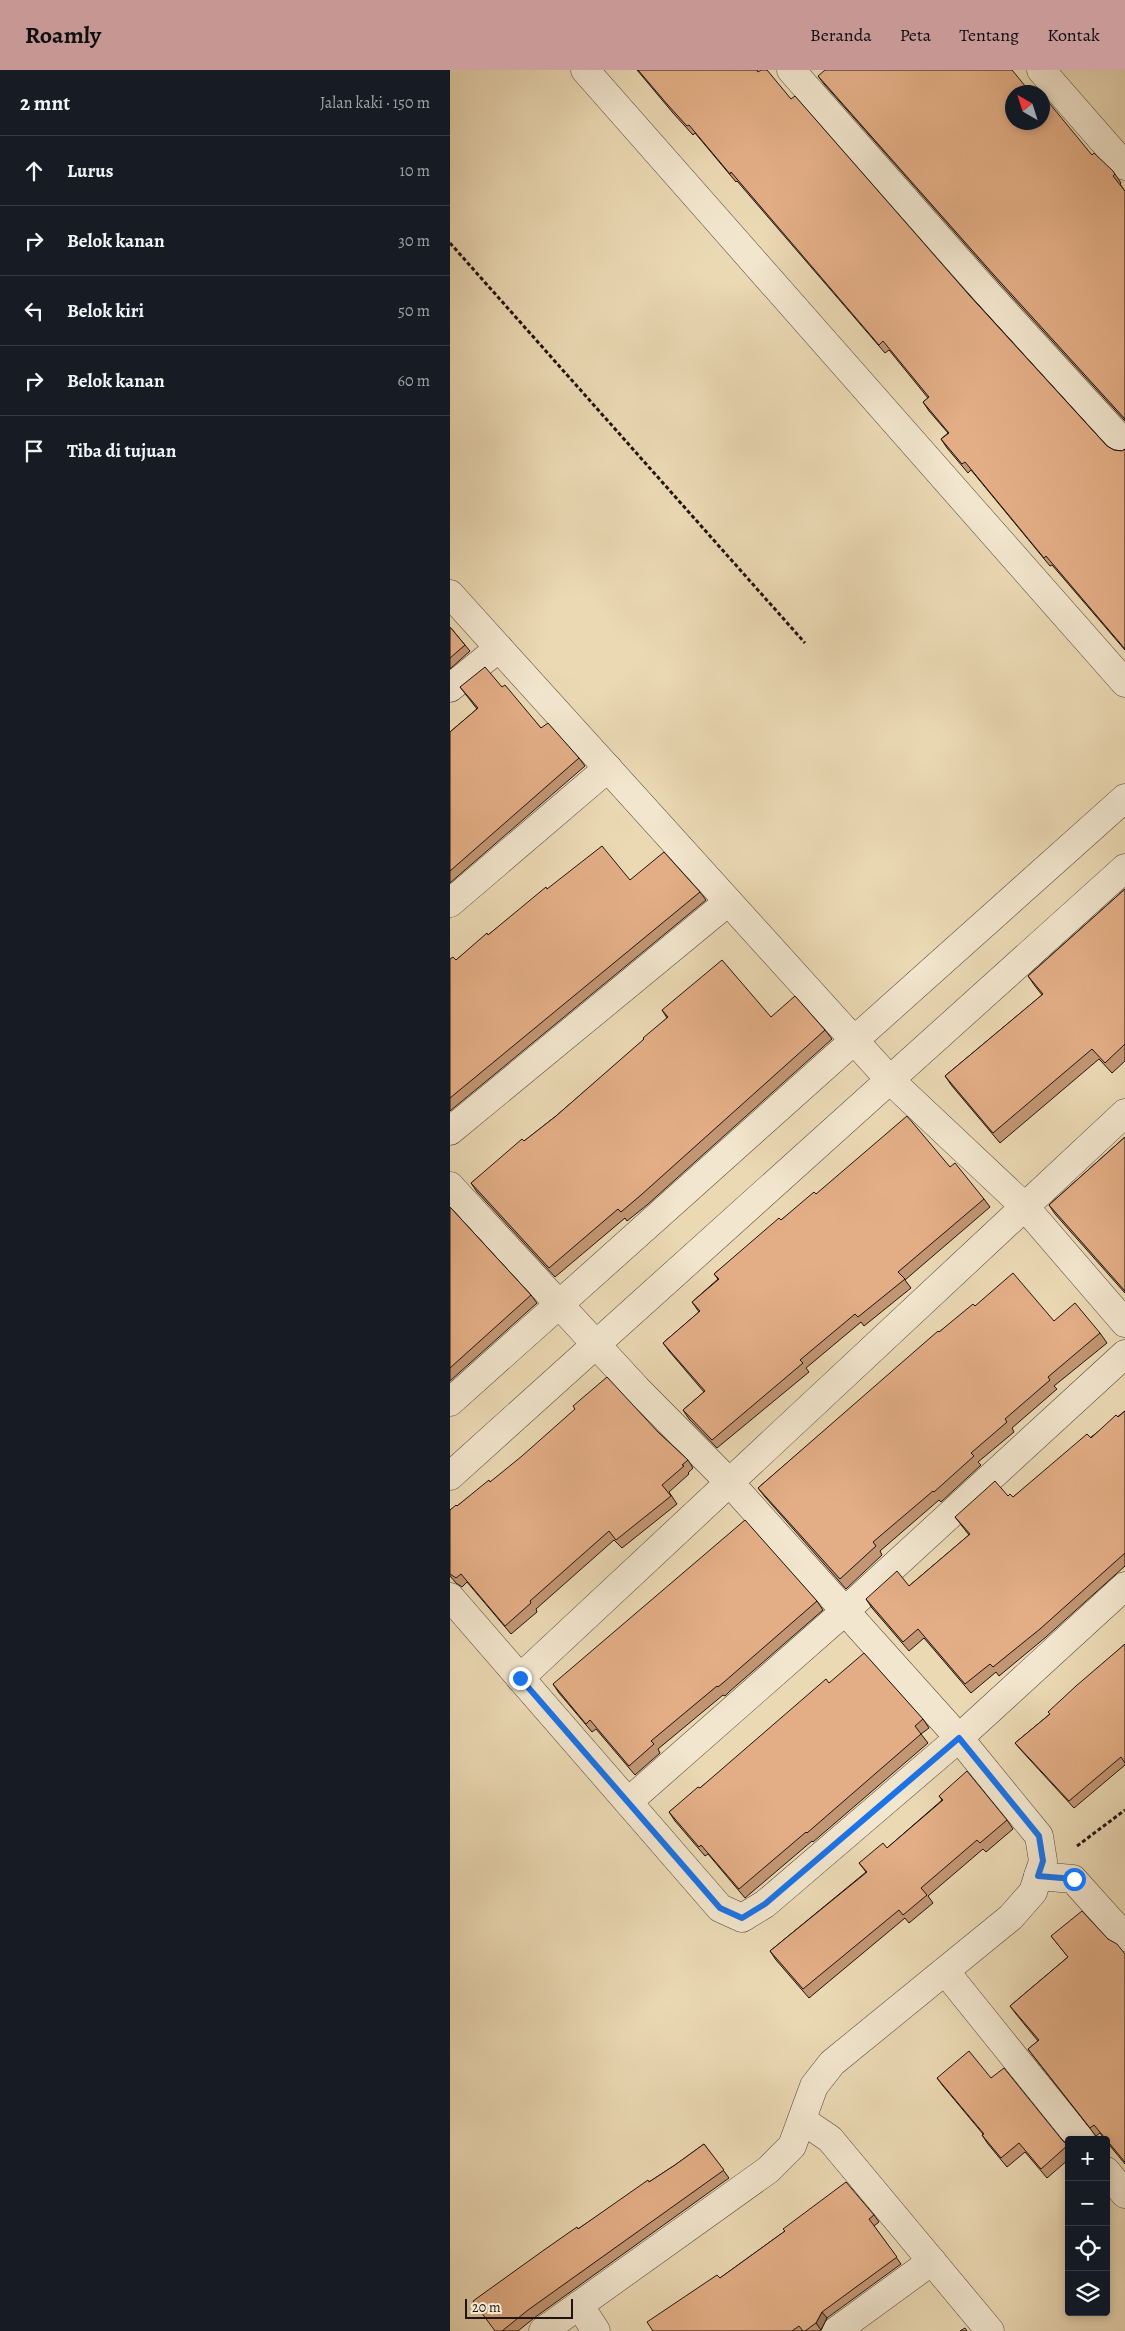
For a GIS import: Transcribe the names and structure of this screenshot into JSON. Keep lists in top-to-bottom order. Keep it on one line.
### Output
{"scale_bar":"20 m","north":"top left","page":{"header":"Roamly","nav":["Beranda","Peta","Tentang","Kontak"],"heading":["2 mnt","Jalan kaki · 150 m"],"list":[["Lurus","10 m"],["Belok kanan","30 m"],["Belok kiri","50 m"],["Belok kanan","60 m"],"Tiba di tujuan"],"map_buttons":["+","−"],"scale":"20 m"}}
